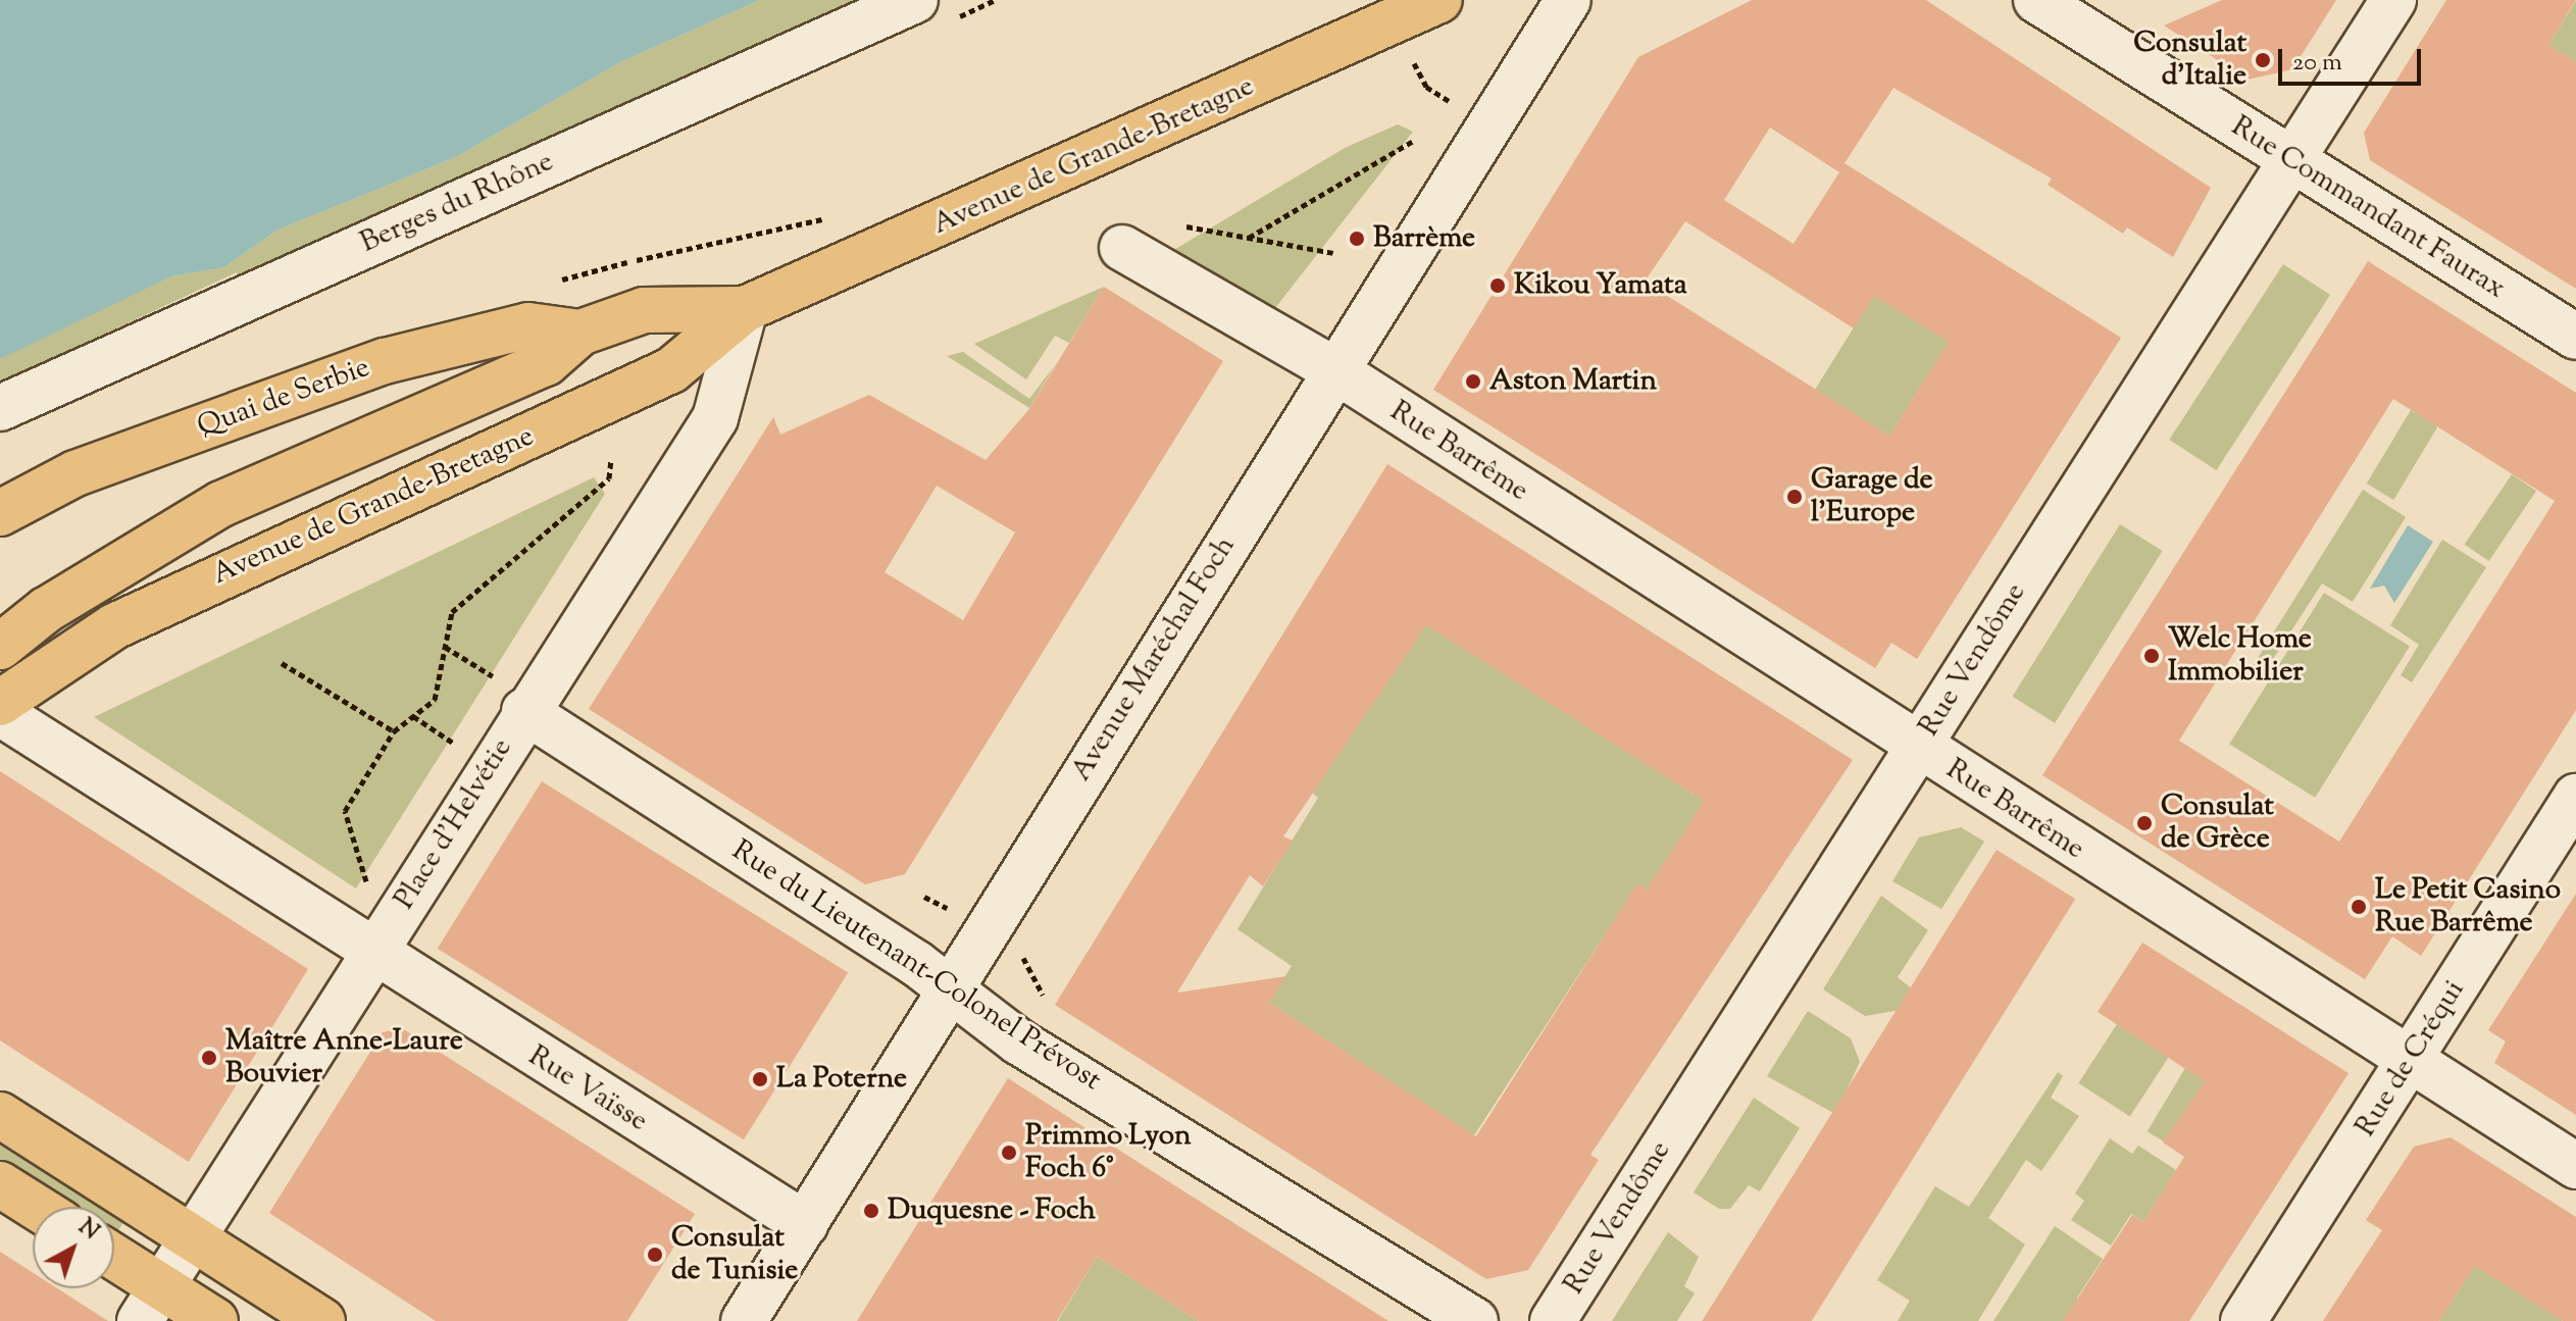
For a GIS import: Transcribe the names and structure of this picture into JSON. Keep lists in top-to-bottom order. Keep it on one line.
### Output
{"streets":{"main road":["Avenue de Grande-Bretagne","Quai de Serbie"],"street":["Berges du Rhône","Rue Commandant Faurax","Rue Barrême","Avenue Maréchal Foch","Rue Vendôme","Place d'Helvétie","Rue du Lieutenant-Colonel Prévost","Rue de Créqui","Rue Vaïsse"]},"crossings":[["Avenue de Grande-Bretagne","Quai de Serbie"],["Avenue de Grande-Bretagne","Place d'Helvétie"],["Rue Commandant Faurax","Rue Vendôme"],["Rue Barrême","Avenue Maréchal Foch"],["Rue Barrême","Rue Vendôme"],["Rue Barrême","Rue de Créqui"],["Avenue Maréchal Foch","Rue du Lieutenant-Colonel Prévost"],["Avenue Maréchal Foch","Rue Vaïsse"],["Place d'Helvétie","Rue du Lieutenant-Colonel Prévost"],["Place d'Helvétie","Rue Vaïsse"]],"places":["Consulat d'Italie","Barrème","Kikou Yamata","Aston Martin","Garage de l'Europe","Welc Home Immobilier","Consulat de Grèce","Le Petit Casino Rue Barrême","Maître Anne-Laure Bouvier","La Poterne","Primmo Lyon Foch 6°","Duquesne - Foch","Consulat de Tunisie"],"scale_bar":"20 m","north":"top right"}
